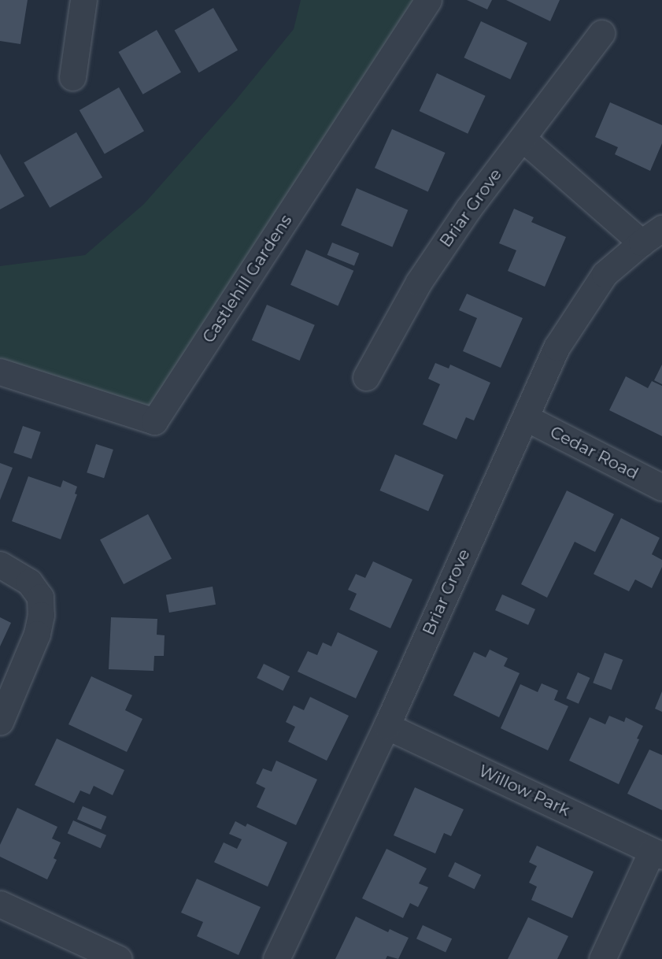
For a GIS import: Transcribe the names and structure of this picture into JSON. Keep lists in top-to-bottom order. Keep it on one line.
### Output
{"streets":{"street":["Briar Grove","Castlehill Gardens","Cedar Road","Willow Park"]},"crossings":[["Briar Grove","Cedar Road"],["Briar Grove","Willow Park"]]}
